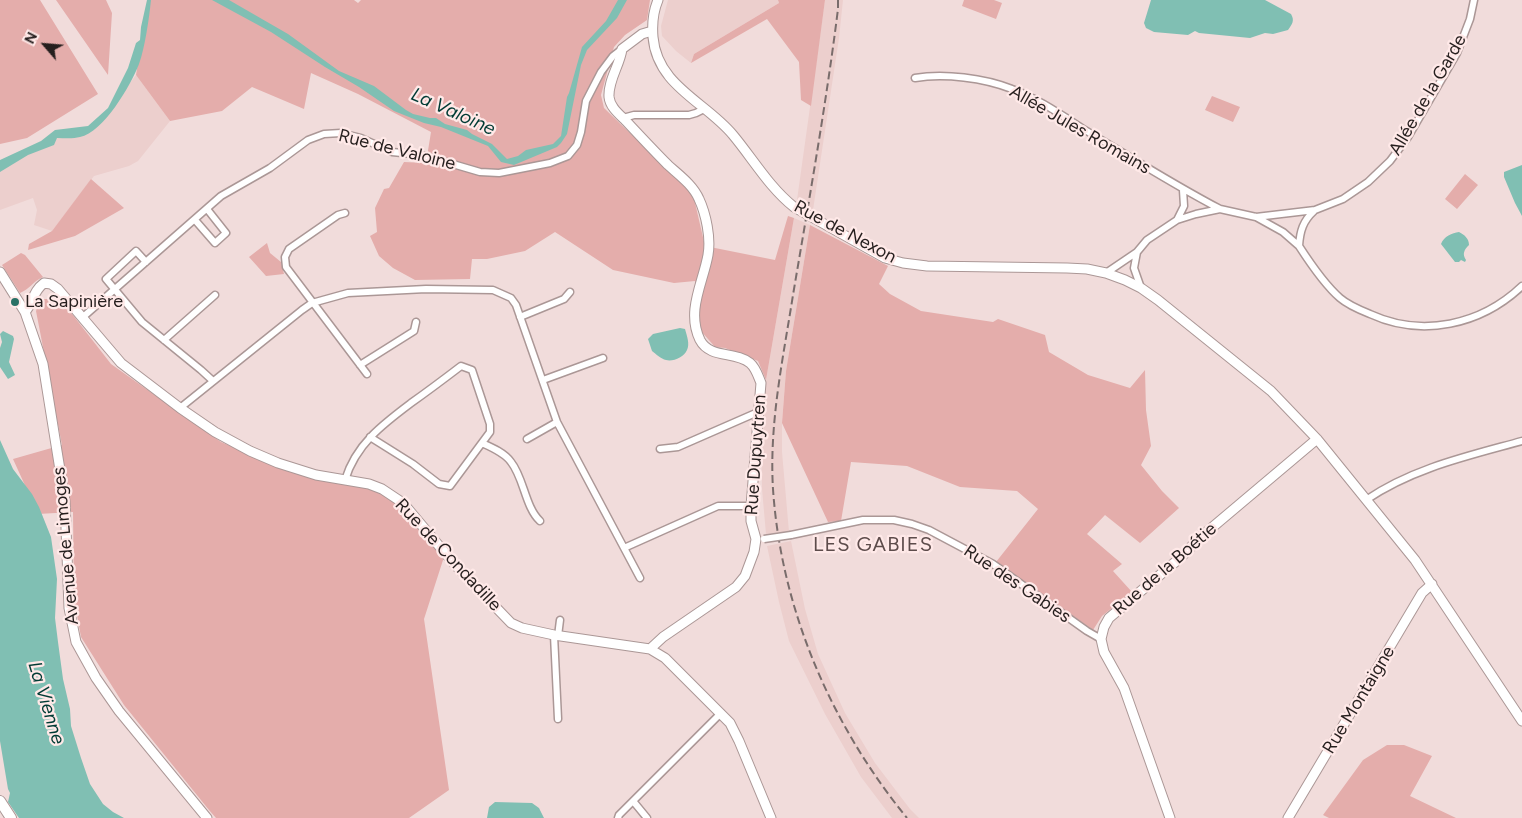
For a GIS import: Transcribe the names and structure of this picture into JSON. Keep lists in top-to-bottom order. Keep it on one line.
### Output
{"streets":{"street":["Allée de la Garde","Allée Jules Romains","Rue de Valoine","Rue de Nexon","Rue Dupuytren","Avenue de Limoges","Rue de Condadille","Rue de la Boétie","Rue des Gabies","Rue Montaigne"]},"crossings":[["Allée de la Garde","Allée Jules Romains"],["Allée de la Garde","Rue de Nexon"],["Rue de Valoine","Rue de Nexon"],["Rue de Valoine","Rue Dupuytren"],["Rue de Valoine","Rue de Condadille"],["Rue de Nexon","Rue de la Boétie"],["Rue de Nexon","Rue Montaigne"],["Rue Dupuytren","Rue de Condadille"],["Rue Dupuytren","Rue des Gabies"],["Avenue de Limoges","Rue de Condadille"],["Rue de la Boétie","Rue des Gabies"]],"districts":["LES GABIES"],"water":["La Valoine","La Vienne"],"places":["La Sapinière"],"north":"top left"}
